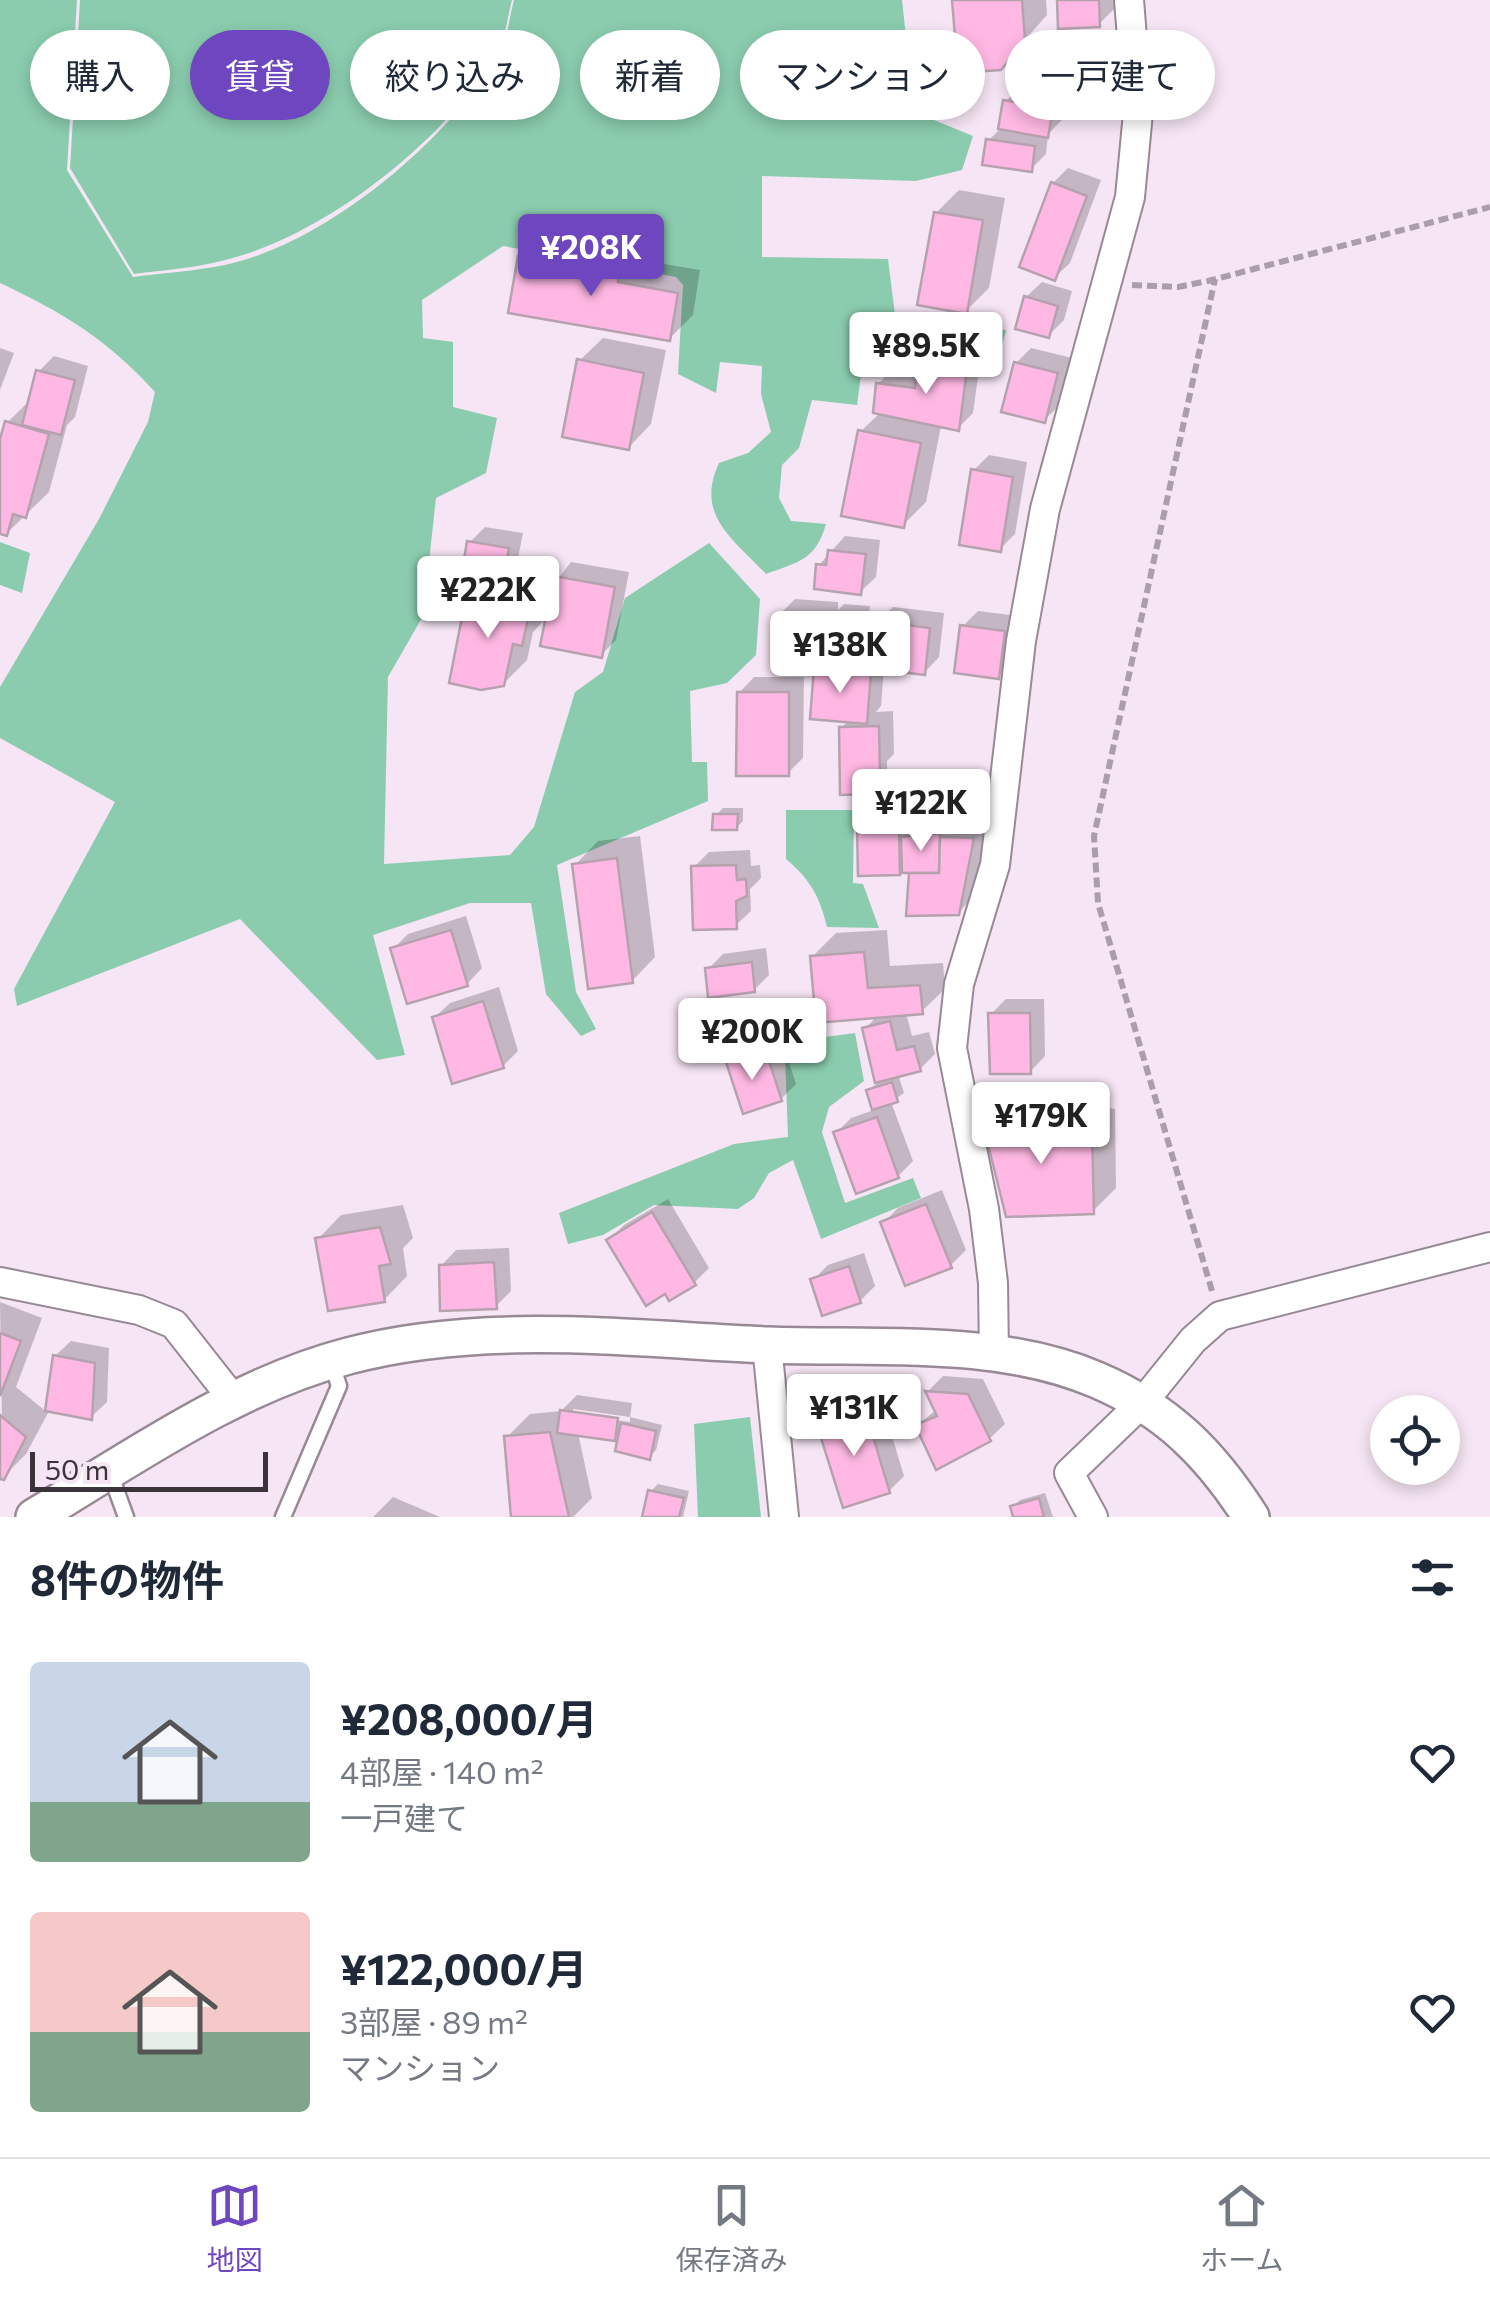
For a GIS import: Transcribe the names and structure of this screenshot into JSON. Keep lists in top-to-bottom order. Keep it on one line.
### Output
{"scale_bar":"50 m","page":{"chip":["購入","賃貸","絞り込み","新着","マンション","一戸建て"],"price":["¥208K","¥89.5K","¥222K","¥138K","¥122K","¥200K","¥179K","¥131K"],"scale":"50 m","heading":"8件の物件","list":[{"name":"¥208,000/月","note":"4部屋 · 140 m² · 一戸建て"},{"name":"¥122,000/月","note":"3部屋 · 89 m² · マンション"}],"tabs":["地図","保存済み","ホーム"]}}
